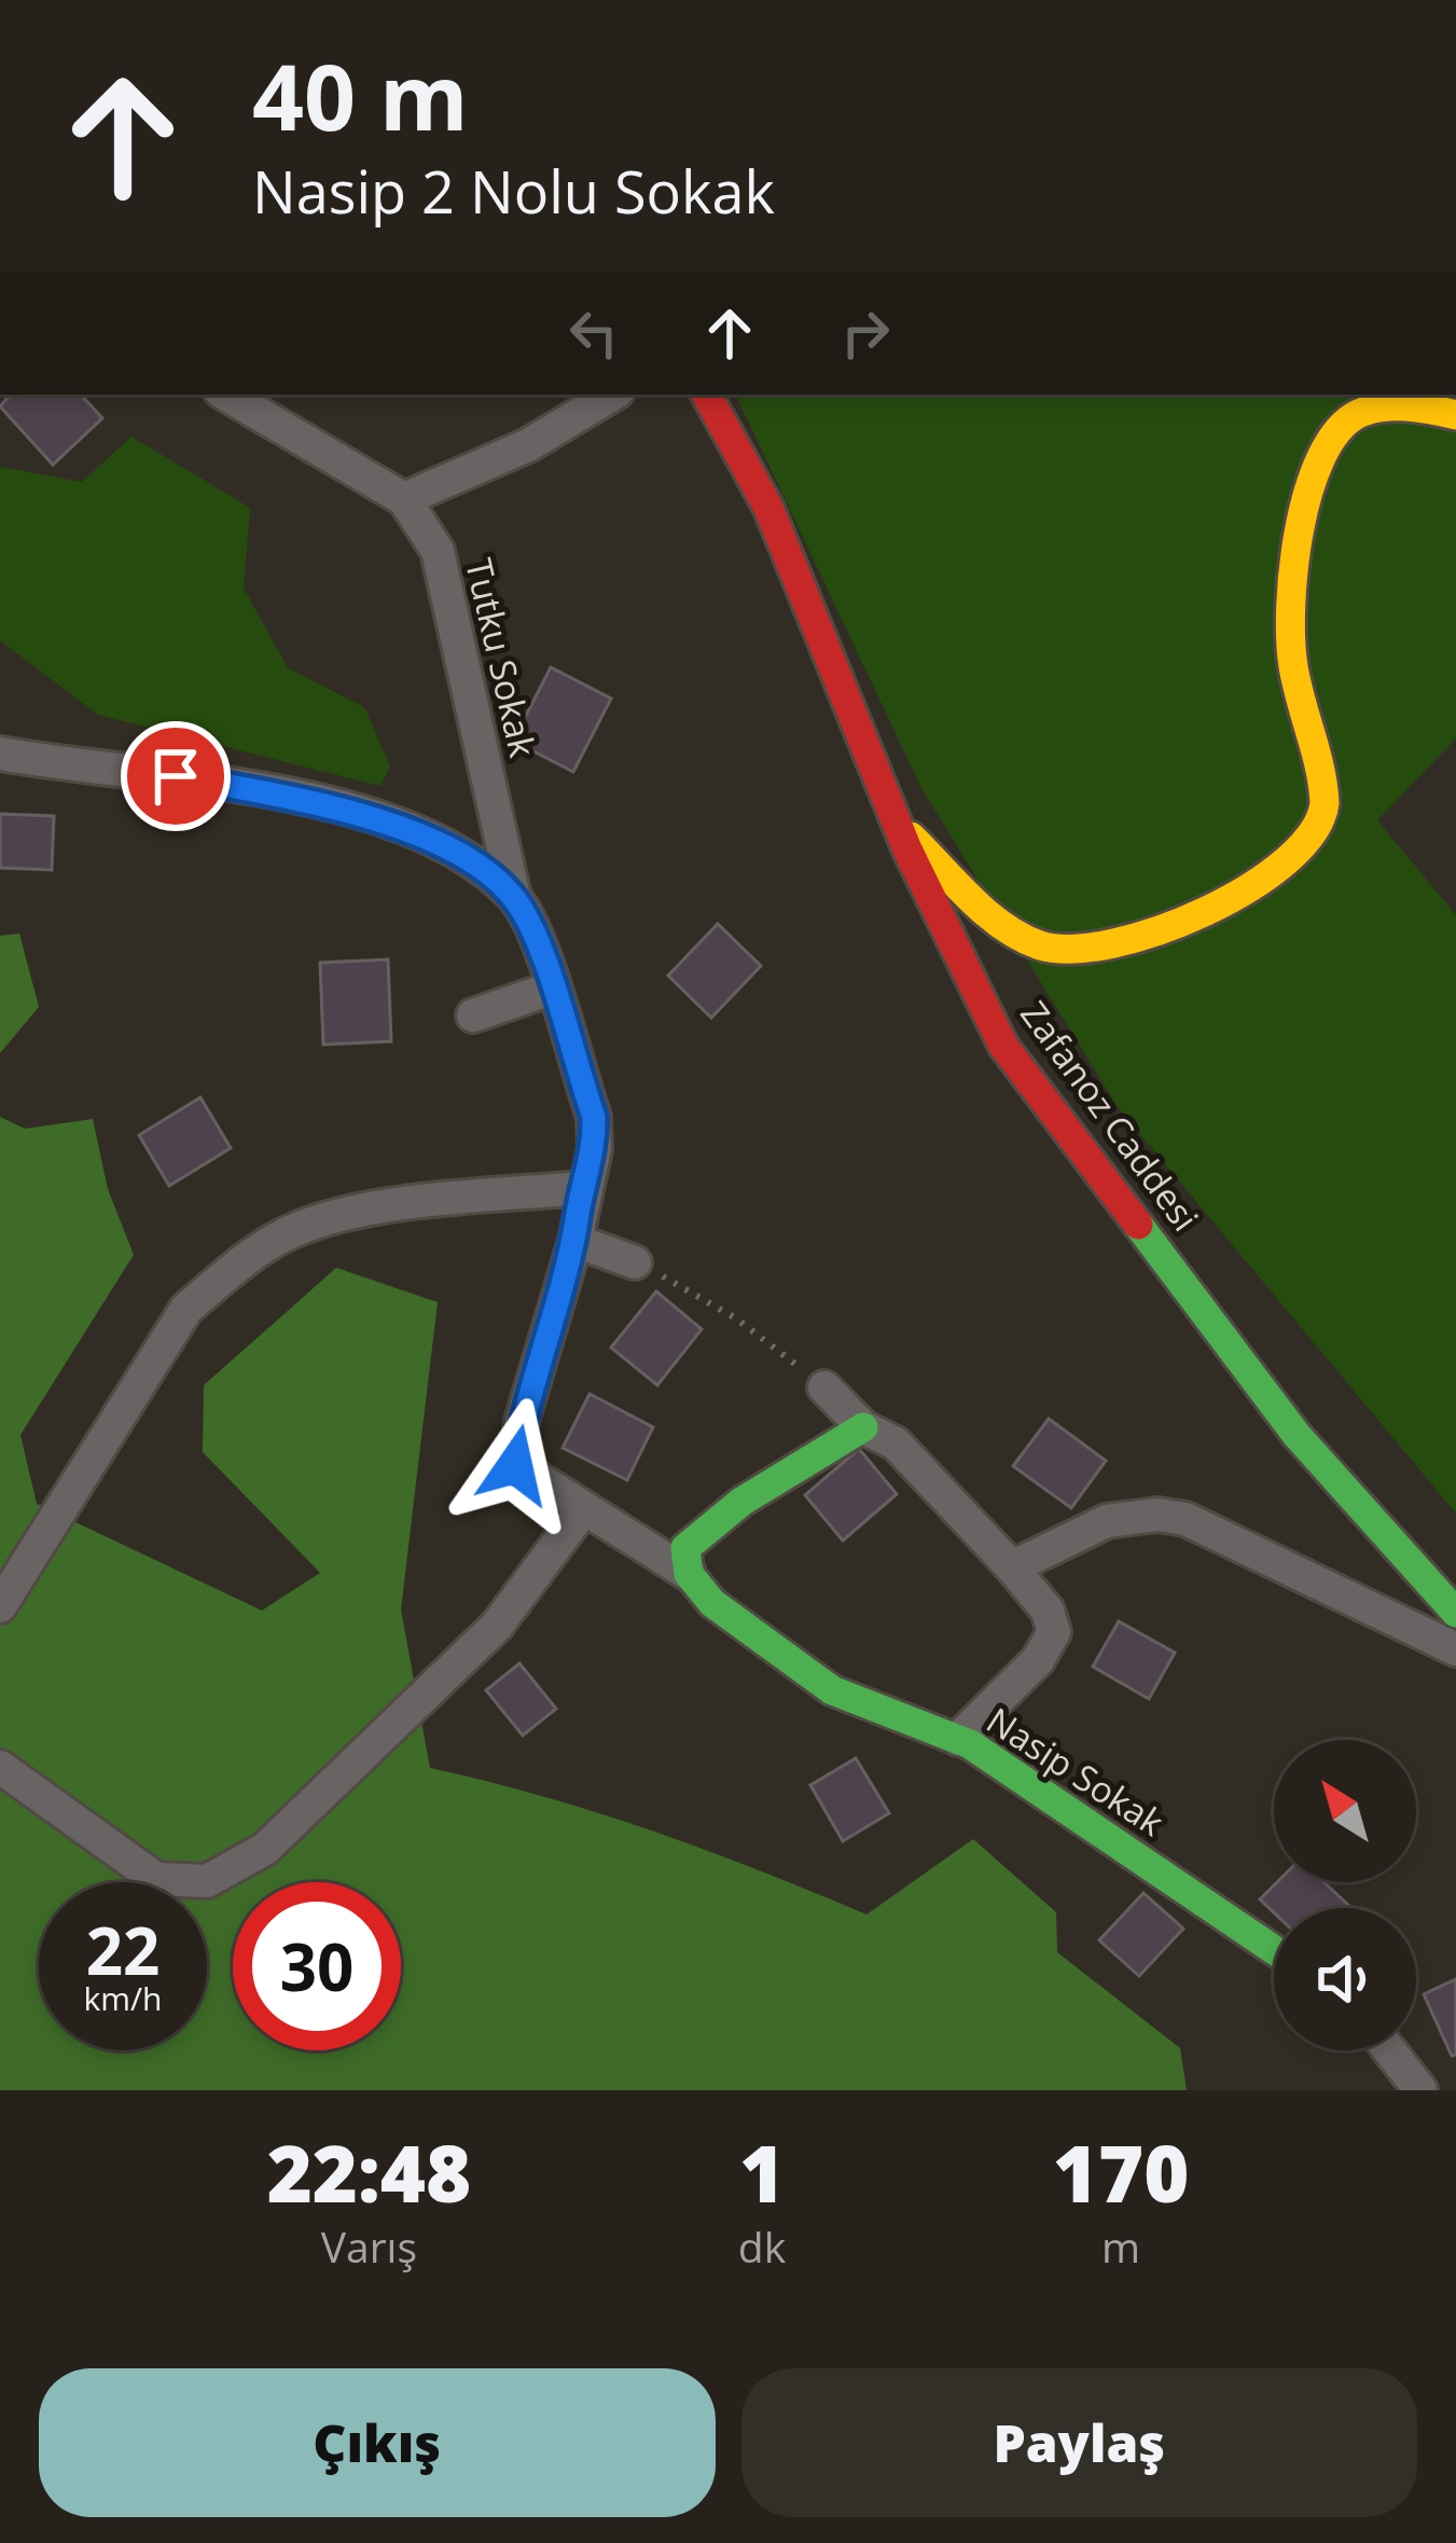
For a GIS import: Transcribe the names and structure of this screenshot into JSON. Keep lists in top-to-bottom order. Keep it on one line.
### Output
{"streets":{"street":["Tutku Sokak","Zafanoz Caddesi","Nasip Sokak"]},"north":"top left","page":{"turn":["40 m","Nasip 2 Nolu Sokak"],"speed":"22 km/h","limit":"30","eta":["22:48","Varış","1","dk","170","m"],"buttons":["Çıkış","Paylaş"]}}
